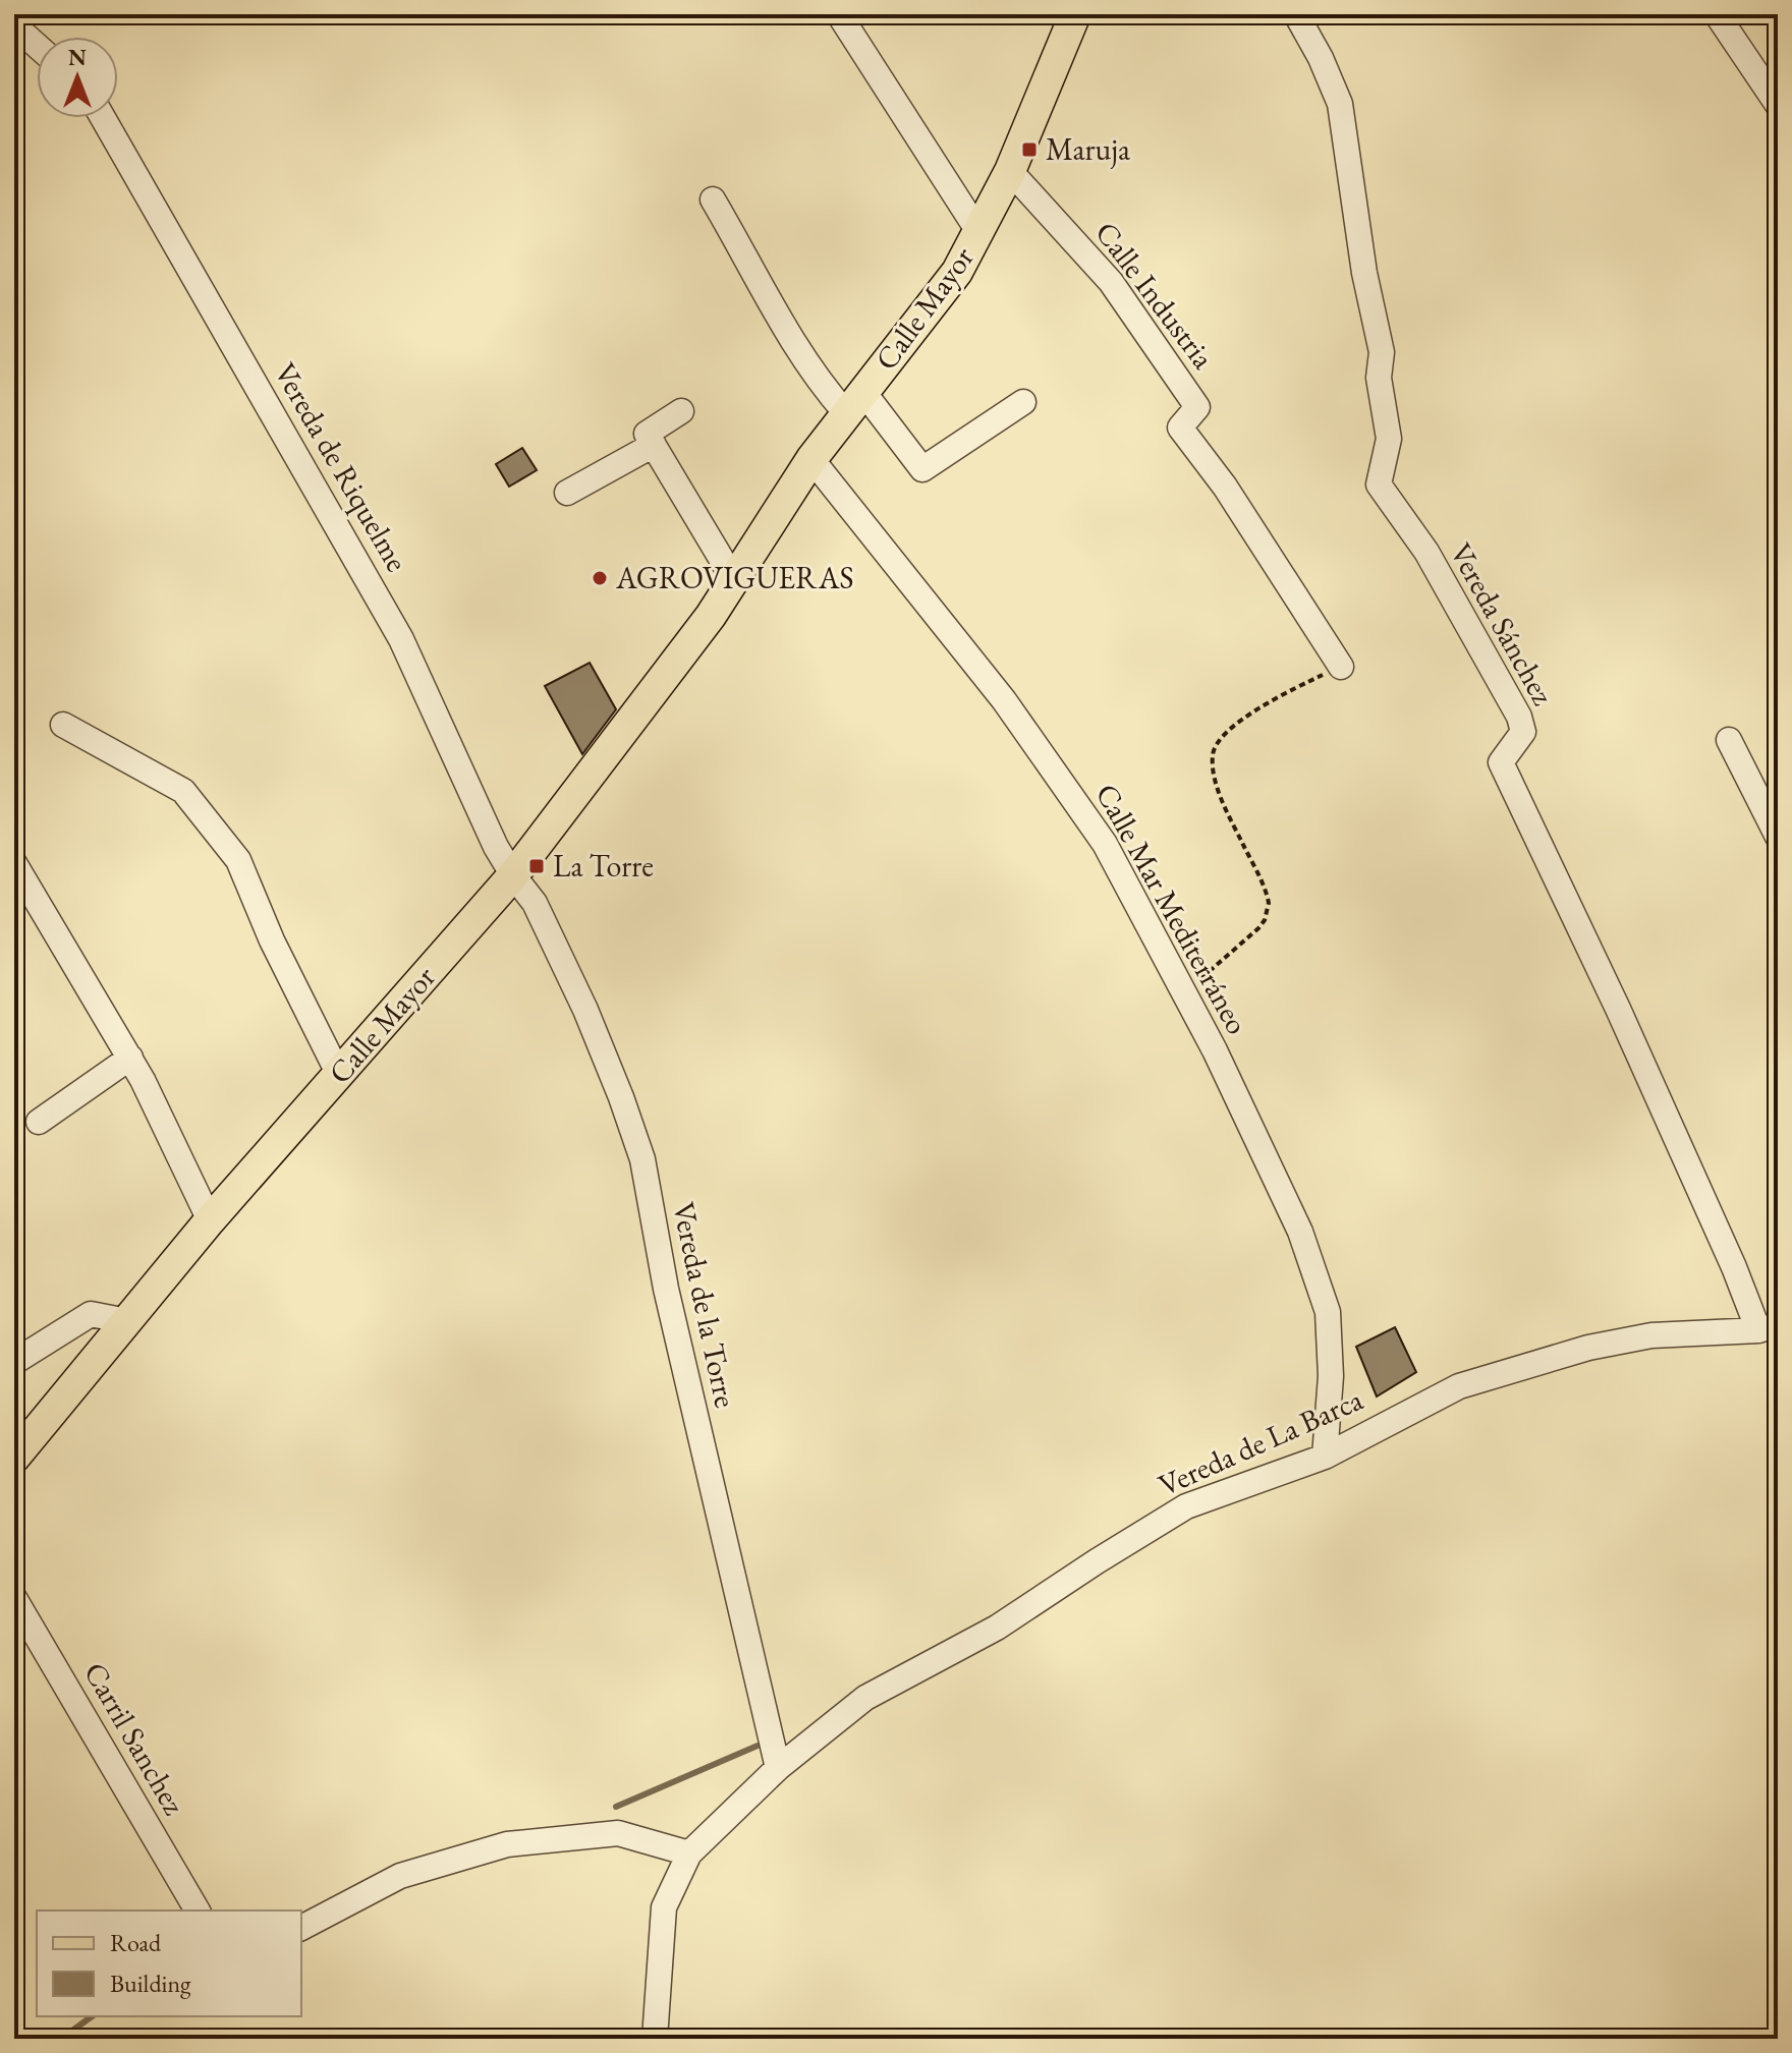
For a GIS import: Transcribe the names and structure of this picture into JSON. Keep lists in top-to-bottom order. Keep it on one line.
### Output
{"streets":{"main road":["Calle Mayor"],"street":["Calle Industria","Vereda de Riquelme","Vereda Sánchez","Calle Mar Mediterráneo","Vereda de la Torre","Vereda de La Barca","Carril Sanchez"]},"crossings":[["Calle Industria","Calle Mayor"],["Calle Mayor","Vereda de Riquelme"],["Calle Mayor","Calle Mar Mediterráneo"],["Calle Mayor","Vereda de la Torre"],["Vereda de Riquelme","Vereda de la Torre"],["Vereda Sánchez","Vereda de La Barca"],["Calle Mar Mediterráneo","Vereda de La Barca"],["Vereda de la Torre","Vereda de La Barca"]],"places":{"transit":["Maruja","La Torre"],"other":["AGROVIGUERAS"]},"legend":["Road","Building"],"north":"top"}
